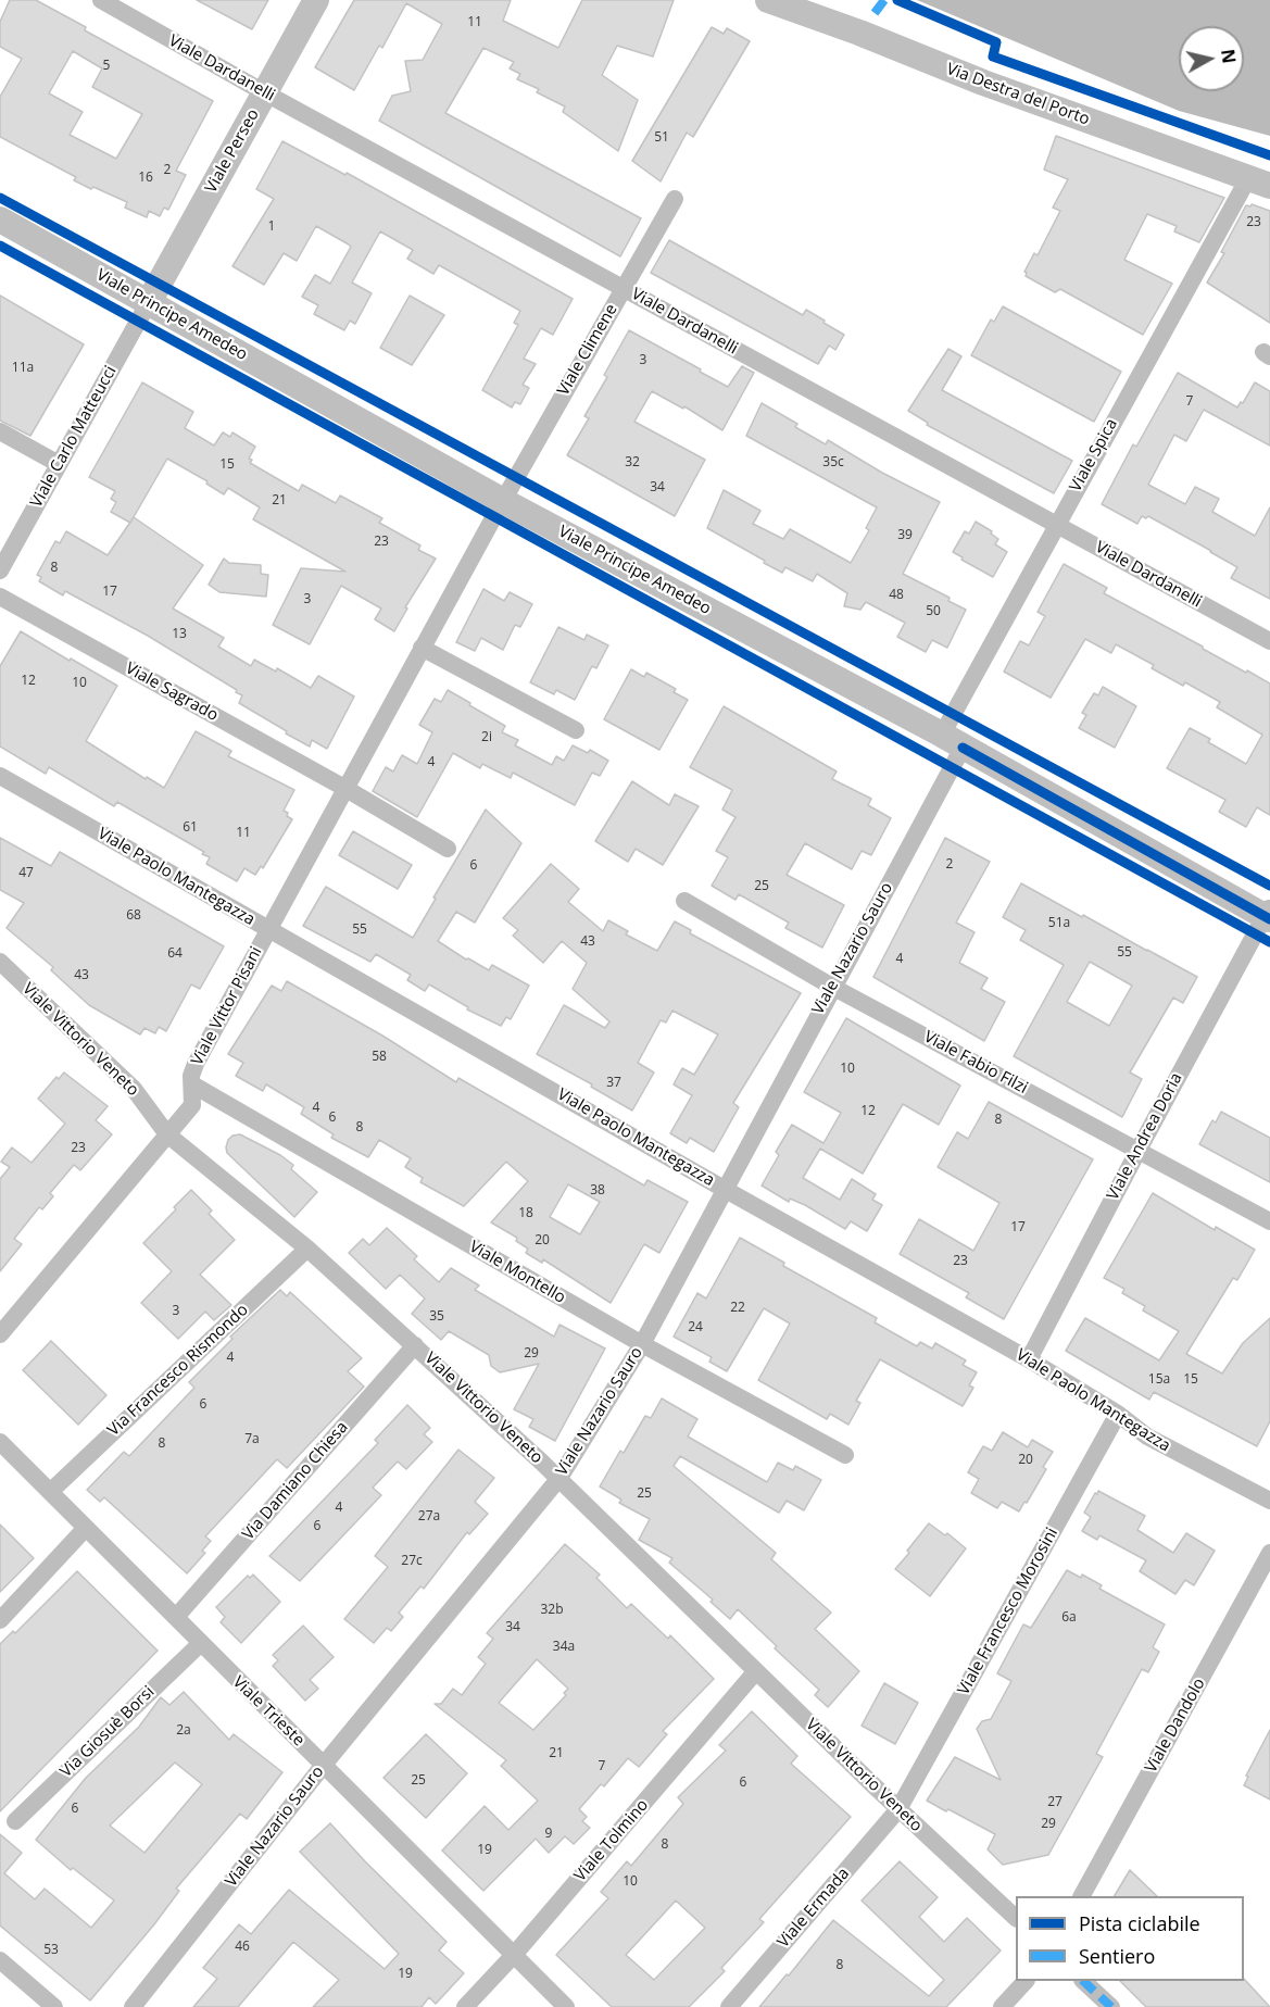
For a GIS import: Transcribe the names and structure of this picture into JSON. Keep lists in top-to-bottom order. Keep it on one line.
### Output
{"streets":{"street":["Viale Dardanelli","Via Destra del Porto","Viale Perseo","Viale Principe Amedeo","Viale Climene","Viale Carlo Matteucci","Viale Spica","Viale Sagrado","Viale Paolo Mantegazza","Viale Nazario Sauro","Viale Vittor Pisani","Viale Vittorio Veneto","Viale Fabio Filzi","Viale Andrea Doria","Viale Montello","Via Francesco Rismondo","Via Damiano Chiesa","Viale Francesco Morosini","Viale Trieste","Viale Dandolo","Via Giosuè Borsi","Viale Tolmino","Viale Ermada"]},"crossings":[["Viale Dardanelli","Viale Perseo"],["Viale Dardanelli","Viale Climene"],["Viale Dardanelli","Viale Spica"],["Via Destra del Porto","Viale Spica"],["Viale Perseo","Viale Principe Amedeo"],["Viale Perseo","Viale Carlo Matteucci"],["Viale Principe Amedeo","Viale Climene"],["Viale Principe Amedeo","Viale Carlo Matteucci"],["Viale Principe Amedeo","Viale Spica"],["Viale Principe Amedeo","Viale Nazario Sauro"],["Viale Principe Amedeo","Viale Vittor Pisani"],["Viale Principe Amedeo","Viale Andrea Doria"],["Viale Climene","Viale Vittor Pisani"],["Viale Spica","Viale Nazario Sauro"],["Viale Sagrado","Viale Vittor Pisani"],["Viale Paolo Mantegazza","Viale Nazario Sauro"],["Viale Paolo Mantegazza","Viale Vittor Pisani"],["Viale Paolo Mantegazza","Viale Andrea Doria"],["Viale Paolo Mantegazza","Viale Francesco Morosini"],["Viale Nazario Sauro","Viale Vittorio Veneto"],["Viale Nazario Sauro","Viale Fabio Filzi"],["Viale Nazario Sauro","Viale Montello"],["Viale Nazario Sauro","Viale Trieste"],["Viale Vittor Pisani","Viale Vittorio Veneto"],["Viale Vittor Pisani","Viale Montello"],["Viale Vittorio Veneto","Via Francesco Rismondo"],["Viale Vittorio Veneto","Via Damiano Chiesa"],["Viale Vittorio Veneto","Viale Francesco Morosini"],["Viale Vittorio Veneto","Viale Tolmino"],["Viale Vittorio Veneto","Viale Ermada"],["Viale Fabio Filzi","Viale Andrea Doria"],["Via Francesco Rismondo","Viale Trieste"],["Via Damiano Chiesa","Viale Trieste"],["Viale Francesco Morosini","Viale Ermada"],["Viale Trieste","Via Giosuè Borsi"],["Viale Trieste","Viale Tolmino"]],"house_numbers":["11","5","51","2","16","23","1","3","11a","7","32","35c","15","34","21","39","23","8","17","48","3","50","13","12","10","2i","4","61","11","2","6","47","25","68","51a","55","43","55","64","4","43","58","10","37","4","12","6","8","8","23","38","18","17","20","23","22","3","35","24","29","4","15a","15","6","7a","8","20","25","4","27a","6","27c","32b","6a","34","34a","2a","21","7","25","6","27","6","29","9","8","19","10","46","53","8","19"],"legend":["Pista ciclabile","Sentiero"],"north":"right"}
